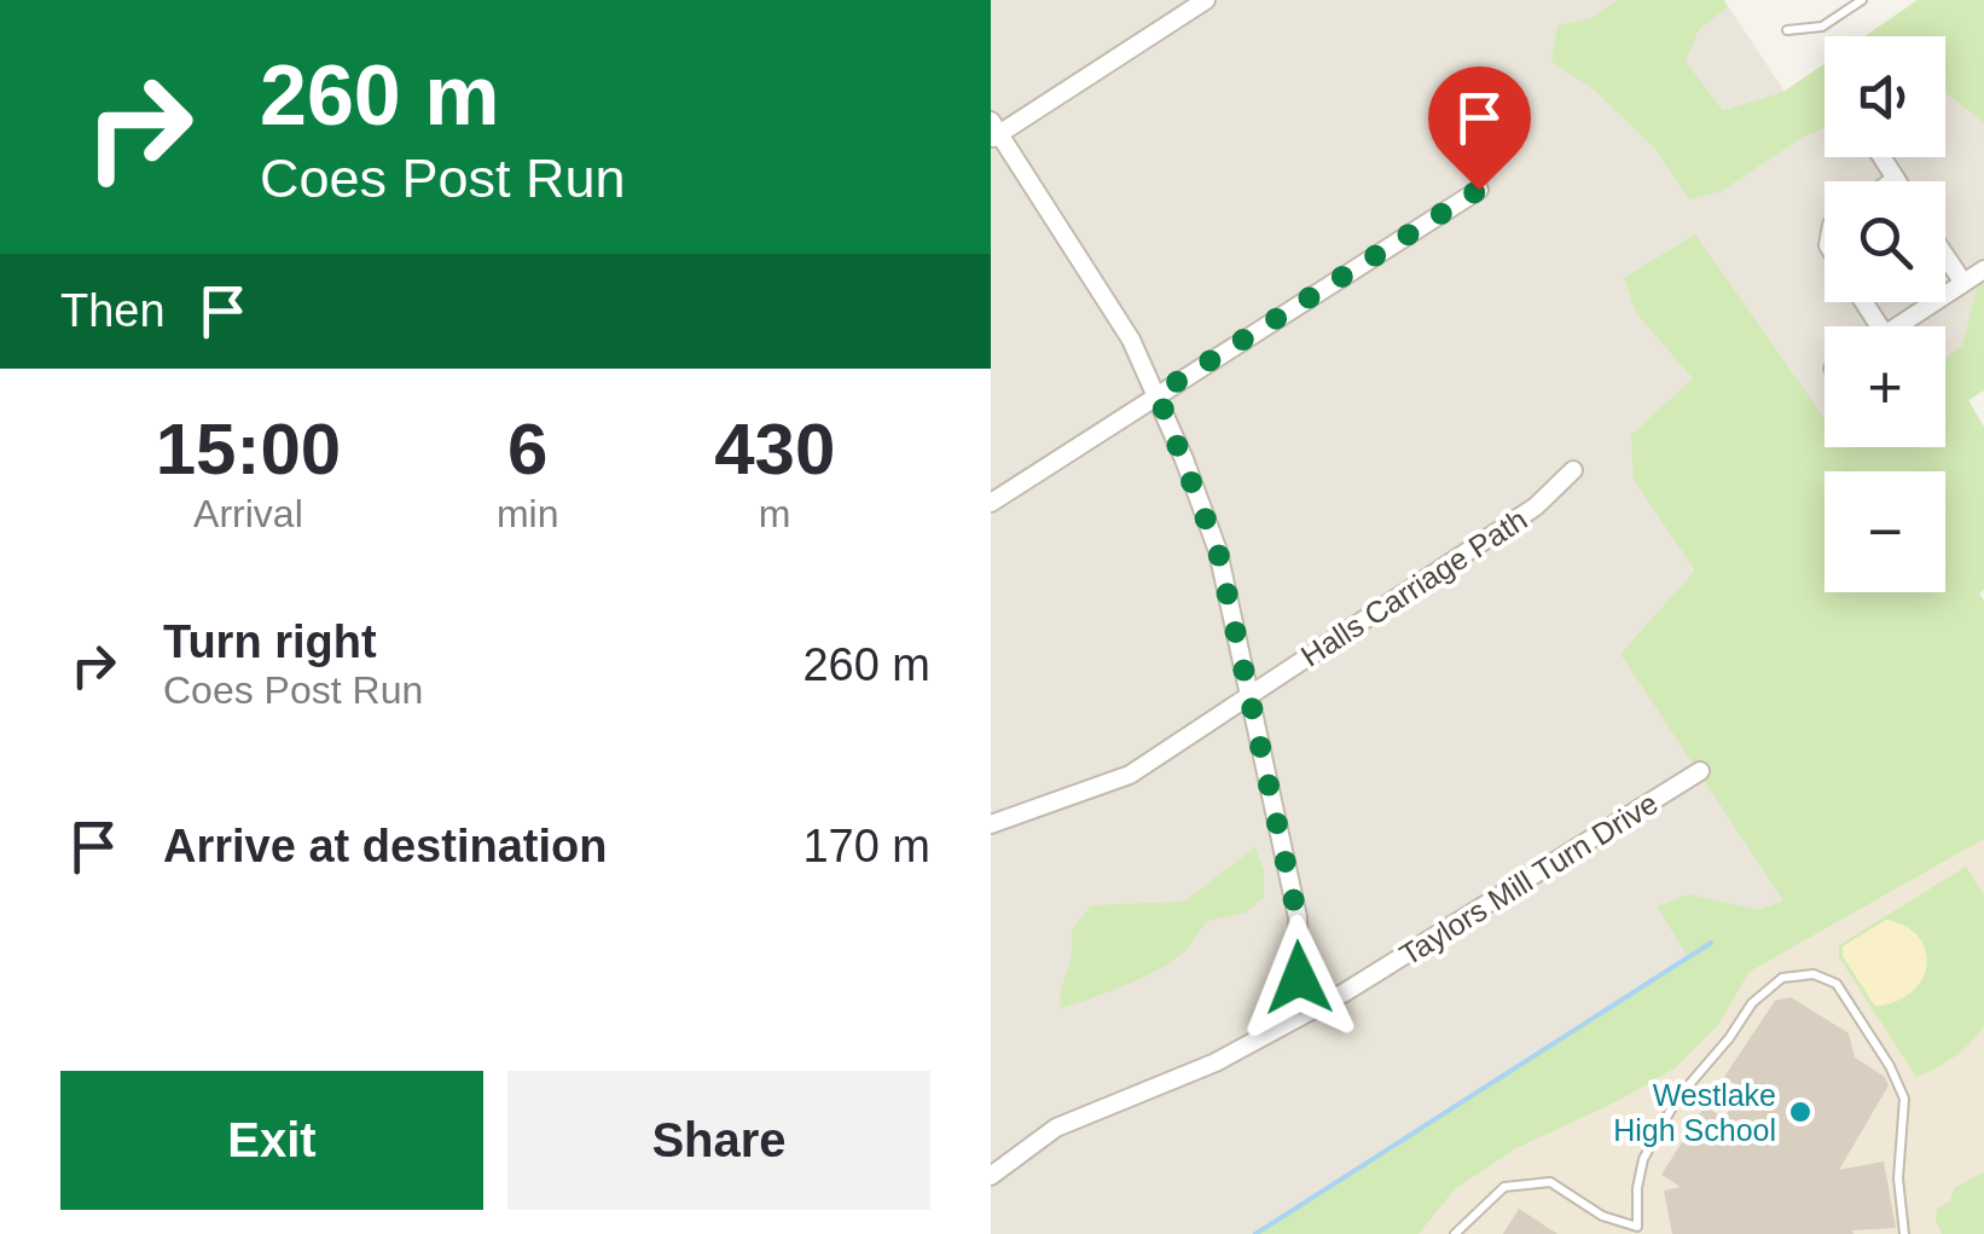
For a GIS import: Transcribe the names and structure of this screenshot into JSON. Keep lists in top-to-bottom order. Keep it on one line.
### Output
{"streets":{"street":["Halls Carriage Path","Taylors Mill Turn Drive"]},"places":["Westlake High School"],"page":{"turn":["260 m","Coes Post Run"],"map_buttons":["+","−"],"then":"Then","eta":["15:00","Arrival","6","min","430","m"],"list":[{"name":"Turn right","note":"Coes Post Run","value":"260 m"},{"name":"Arrive at destination","value":"170 m"}],"buttons":["Exit","Share"]}}
